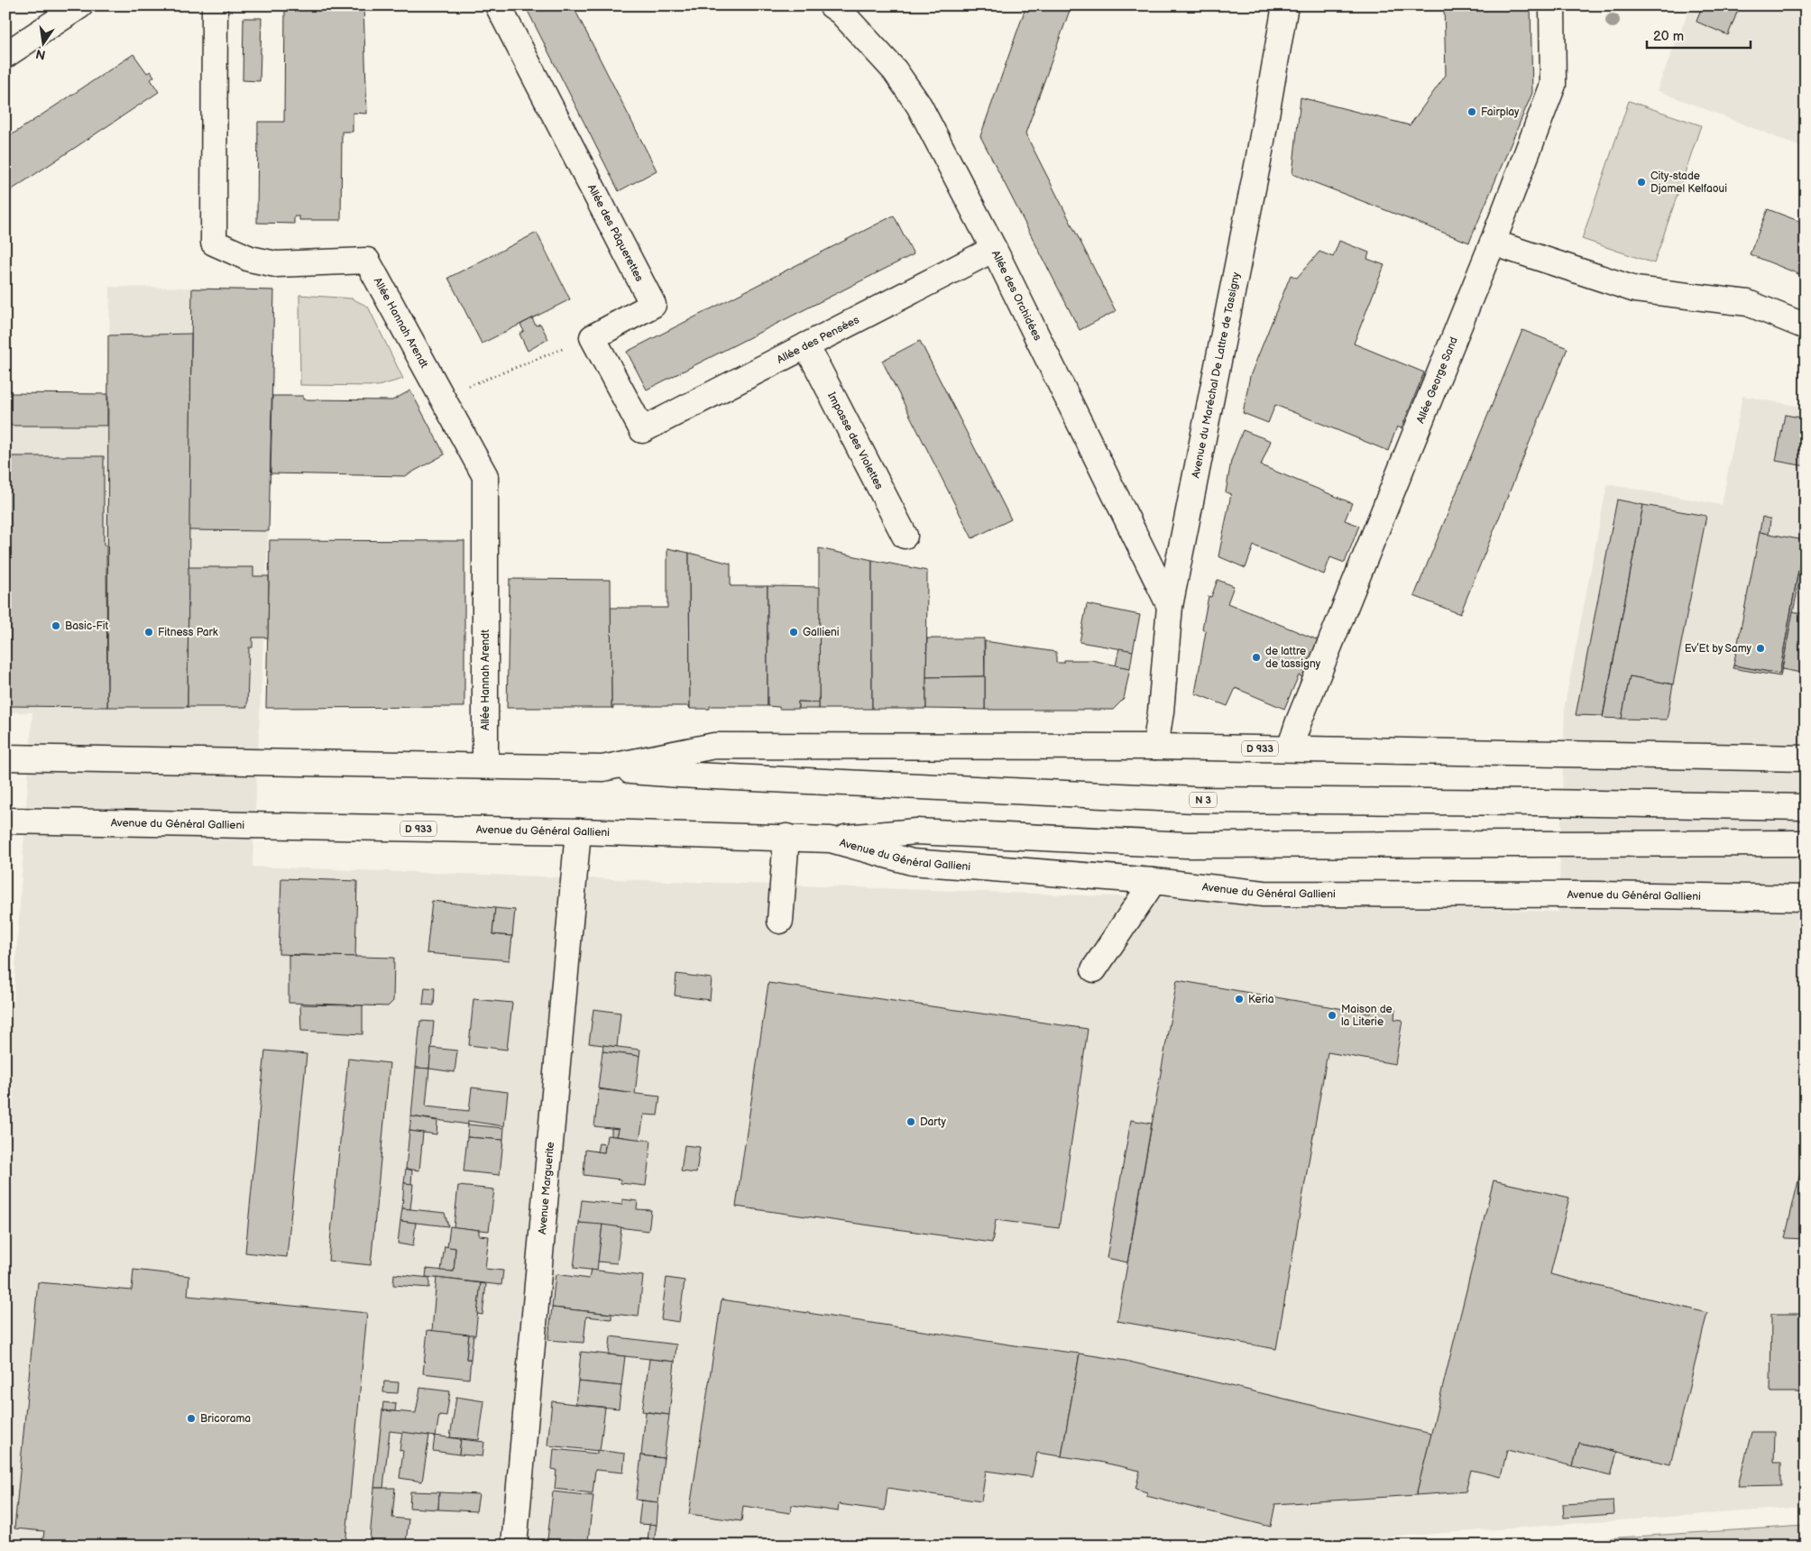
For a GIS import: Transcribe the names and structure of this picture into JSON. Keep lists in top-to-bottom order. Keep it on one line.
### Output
{"streets":{"main road":["Allée des Pâquerettes","Allée des Orchidées","Allée Hannah Arendt","Allée des Pensées","Avenue du Maréchal De Lattre de Tassigny","Allée George Sand","Impasse des Violettes","D 933","N 3","Avenue du Général Gallieni","Avenue Marguerite"]},"crossings":[["Allée des Pâquerettes","Allée des Pensées"],["Allée des Orchidées","Allée des Pensées"],["Allée des Orchidées","Avenue du Maréchal De Lattre de Tassigny"],["Allée Hannah Arendt","D 933"],["Allée des Pensées","Impasse des Violettes"],["Avenue du Maréchal De Lattre de Tassigny","D 933"],["Allée George Sand","D 933"],["D 933","N 3"],["Avenue du Général Gallieni","Avenue Marguerite"]],"places":["Fairplay","City-stade Djamel Kelfaoui","Basic-Fit","Fitness Park","Gallieni","Ev’Et by Samy","de lattre de tassigny","Keria","Maison de la Literie","Darty","Bricorama"],"scale_bar":"20 m","north":"bottom"}
